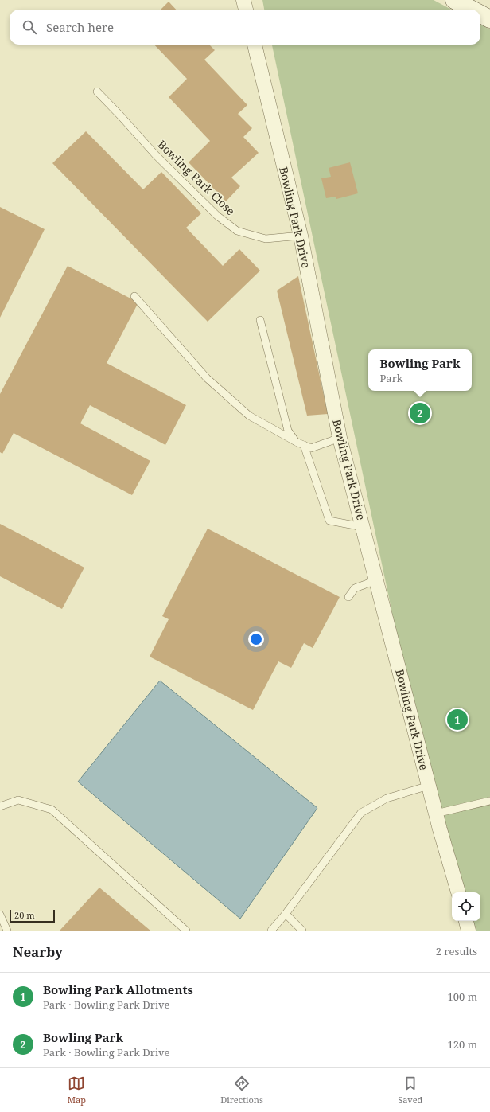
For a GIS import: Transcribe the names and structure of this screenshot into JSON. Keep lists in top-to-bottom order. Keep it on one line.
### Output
{"streets":{"street":["Bowling Park Drive"],"lane":["Bowling Park Close"]},"crossings":[["Bowling Park Close","Bowling Park Drive"]],"scale_bar":"20 m","page":{"search":"Search here","popup":["Bowling Park","Park"],"pins":["2","1"],"scale":"20 m","heading":["Nearby","2 results"],"list":[{"mark":"1","name":"Bowling Park Allotments","note":"Park · Bowling Park Drive","value":"100 m"},{"mark":"2","name":"Bowling Park","note":"Park · Bowling Park Drive","value":"120 m"}],"nav":["Map","Directions","Saved"]}}
